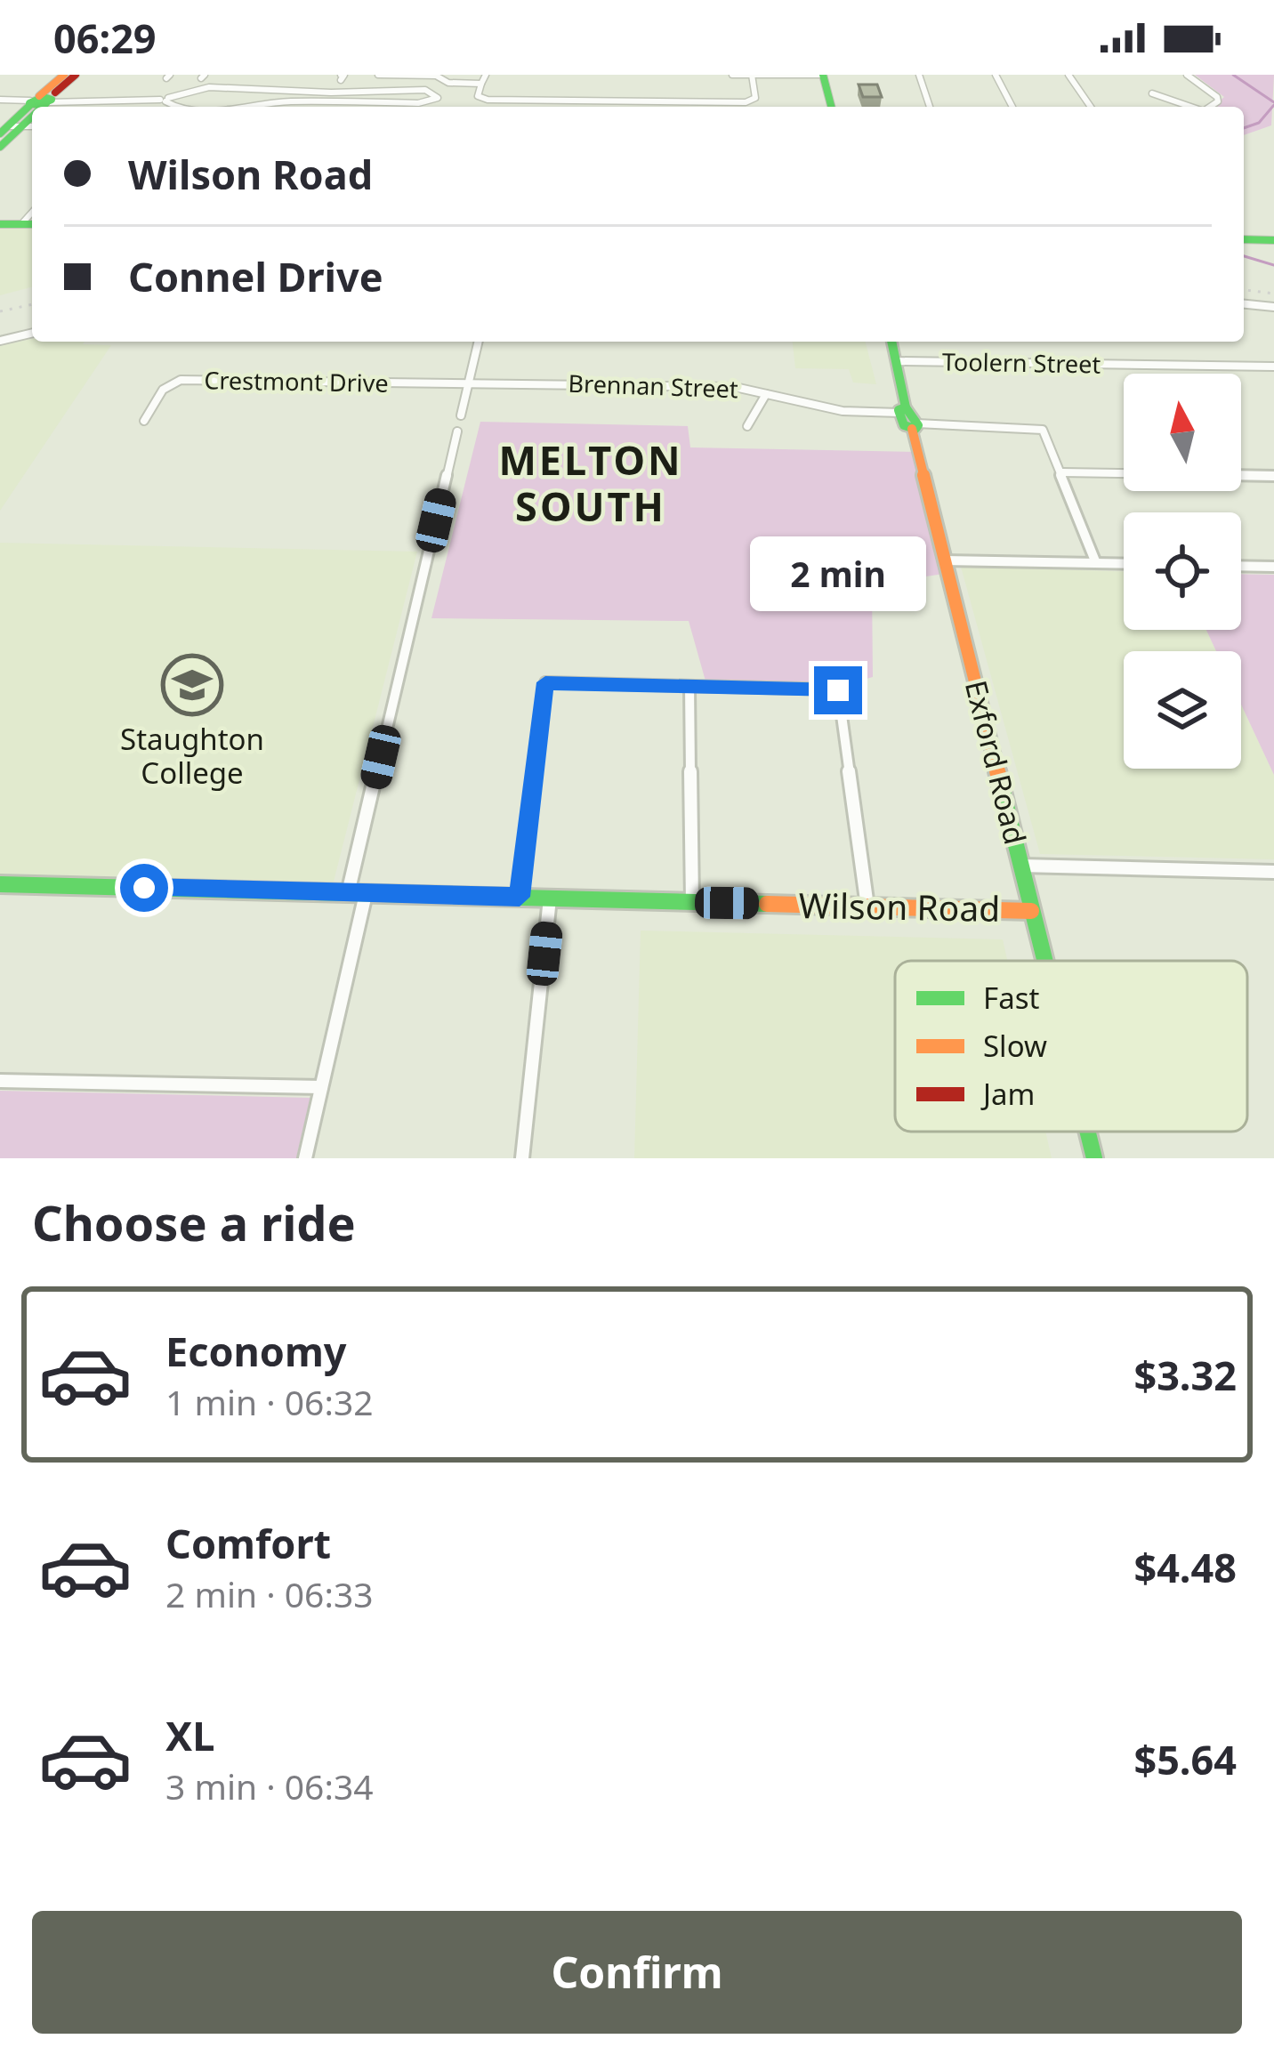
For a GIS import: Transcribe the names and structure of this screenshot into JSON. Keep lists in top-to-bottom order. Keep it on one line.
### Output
{"streets":{"street":["Toolern Street","Crestmont Drive","Brennan Street","Exford Road","Wilson Road"]},"crossings":[["Toolern Street","Exford Road"],["Crestmont Drive","Brennan Street"],["Brennan Street","Exford Road"],["Exford Road","Wilson Road"]],"districts":["MELTON SOUTH"],"places":{"school or university":["Staughton College"]},"legend":["Fast","Slow","Jam"],"north":"top","page":{"status":"06:29","banner":["Wilson Road","Connel Drive"],"bubble":"2 min","heading":"Choose a ride","list":[{"name":"Economy","note":"1 min · 06:32","value":"$3.32"},{"name":"Comfort","note":"2 min · 06:33","value":"$4.48"},{"name":"XL","note":"3 min · 06:34","value":"$5.64"}],"buttons":"Confirm"}}
